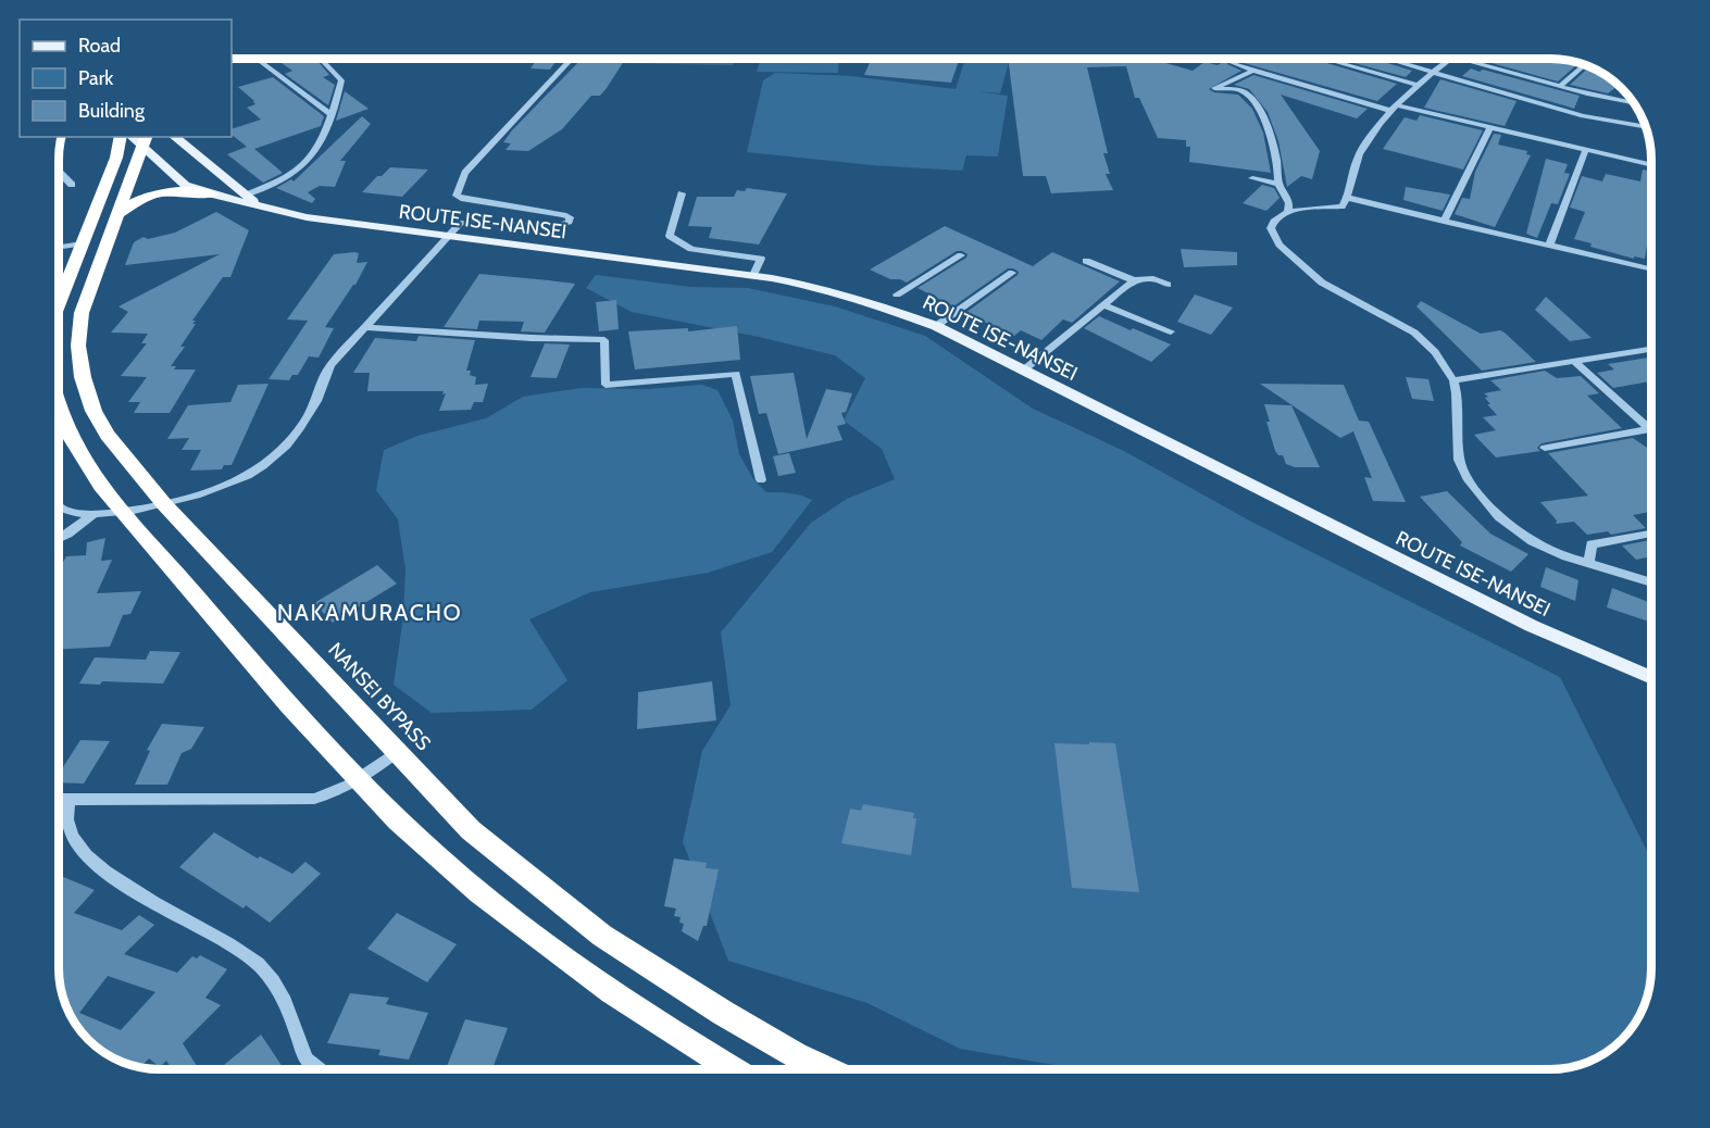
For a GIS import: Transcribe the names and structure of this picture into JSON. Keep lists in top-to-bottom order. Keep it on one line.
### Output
{"streets":{"highway":["NANSEI BYPASS"],"main road":["ROUTE ISE-NANSEI"]},"crossings":[["ROUTE ISE-NANSEI","NANSEI BYPASS"]],"districts":["NAKAMURACHO"],"legend":["Road","Park","Building"]}
